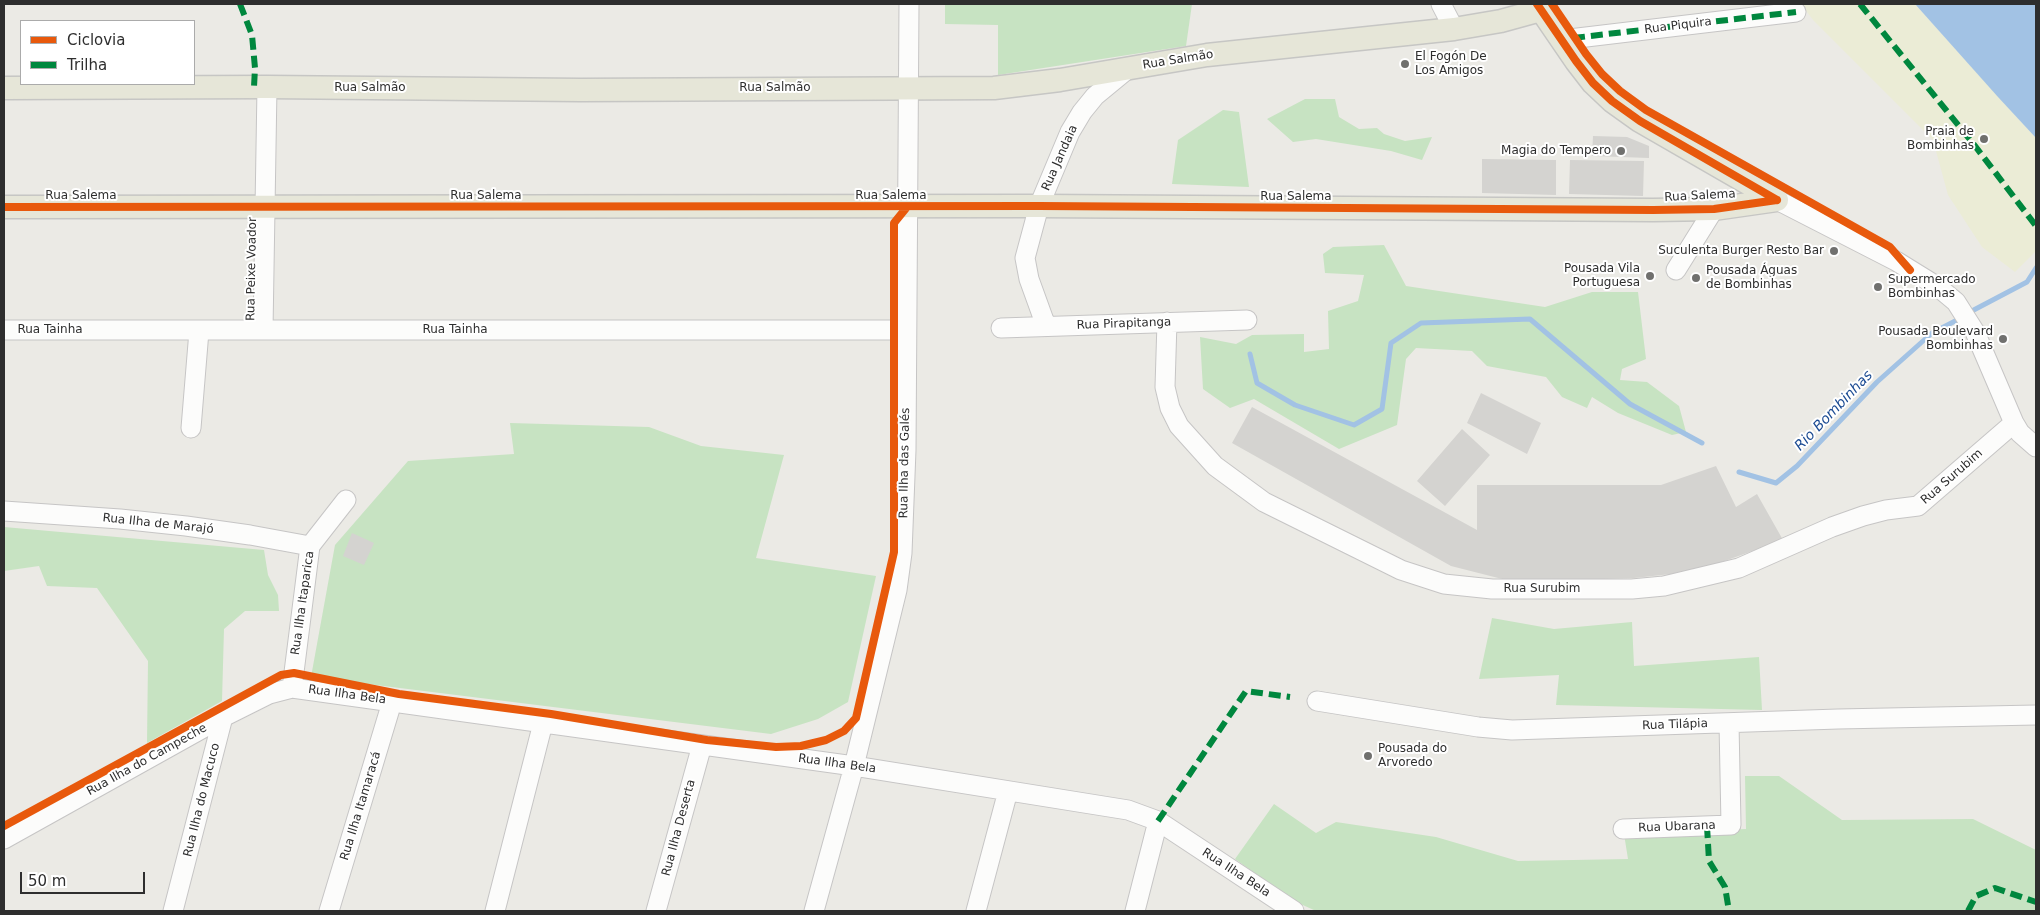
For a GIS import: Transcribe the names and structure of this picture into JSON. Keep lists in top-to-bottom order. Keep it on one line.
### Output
{"streets":{"main road":["Rua Salmão","Rua Salema"],"street":["Rua Piquira","Rua Jandaia","Rua Peixe Voador","Rua Pirapitanga","Rua Tainha","Rua Ilha das Galés","Rua Surubim","Rua Ilha de Marajó","Rua Ilha Itaparica","Rua Ilha Bela","Rua Tilápia","Rua Ilha do Campeche","Rua Ilha do Macuco","Rua Ilha Itamaracá","Rua Ubarana","Rua Ilha Deserta"]},"crossings":[["Rua Salmão","Rua Jandaia"],["Rua Salmão","Rua Peixe Voador"],["Rua Salmão","Rua Ilha das Galés"],["Rua Jandaia","Rua Salema"],["Rua Jandaia","Rua Pirapitanga"],["Rua Salema","Rua Peixe Voador"],["Rua Salema","Rua Ilha das Galés"],["Rua Peixe Voador","Rua Tainha"],["Rua Pirapitanga","Rua Surubim"],["Rua Tainha","Rua Ilha das Galés"],["Rua Ilha das Galés","Rua Ilha Bela"],["Rua Ilha de Marajó","Rua Ilha Itaparica"],["Rua Ilha Itaparica","Rua Ilha Bela"],["Rua Ilha Itaparica","Rua Ilha do Campeche"],["Rua Ilha Bela","Rua Ilha do Campeche"],["Rua Ilha Bela","Rua Ilha Itamaracá"],["Rua Ilha Bela","Rua Ilha Deserta"],["Rua Tilápia","Rua Ubarana"],["Rua Ilha do Campeche","Rua Ilha do Macuco"]],"water":["Rio Bombinhas"],"places":["El Fogón De Los Amigos","Praia de Bombinhas","Magia do Tempero","Suculenta Burger Resto Bar","Pousada Vila Portuguesa","Pousada Águas de Bombinhas","Supermercado Bombinhas","Pousada Boulevard Bombinhas","Pousada do Arvoredo"],"legend":["Ciclovia","Trilha"],"scale_bar":"50 m"}
